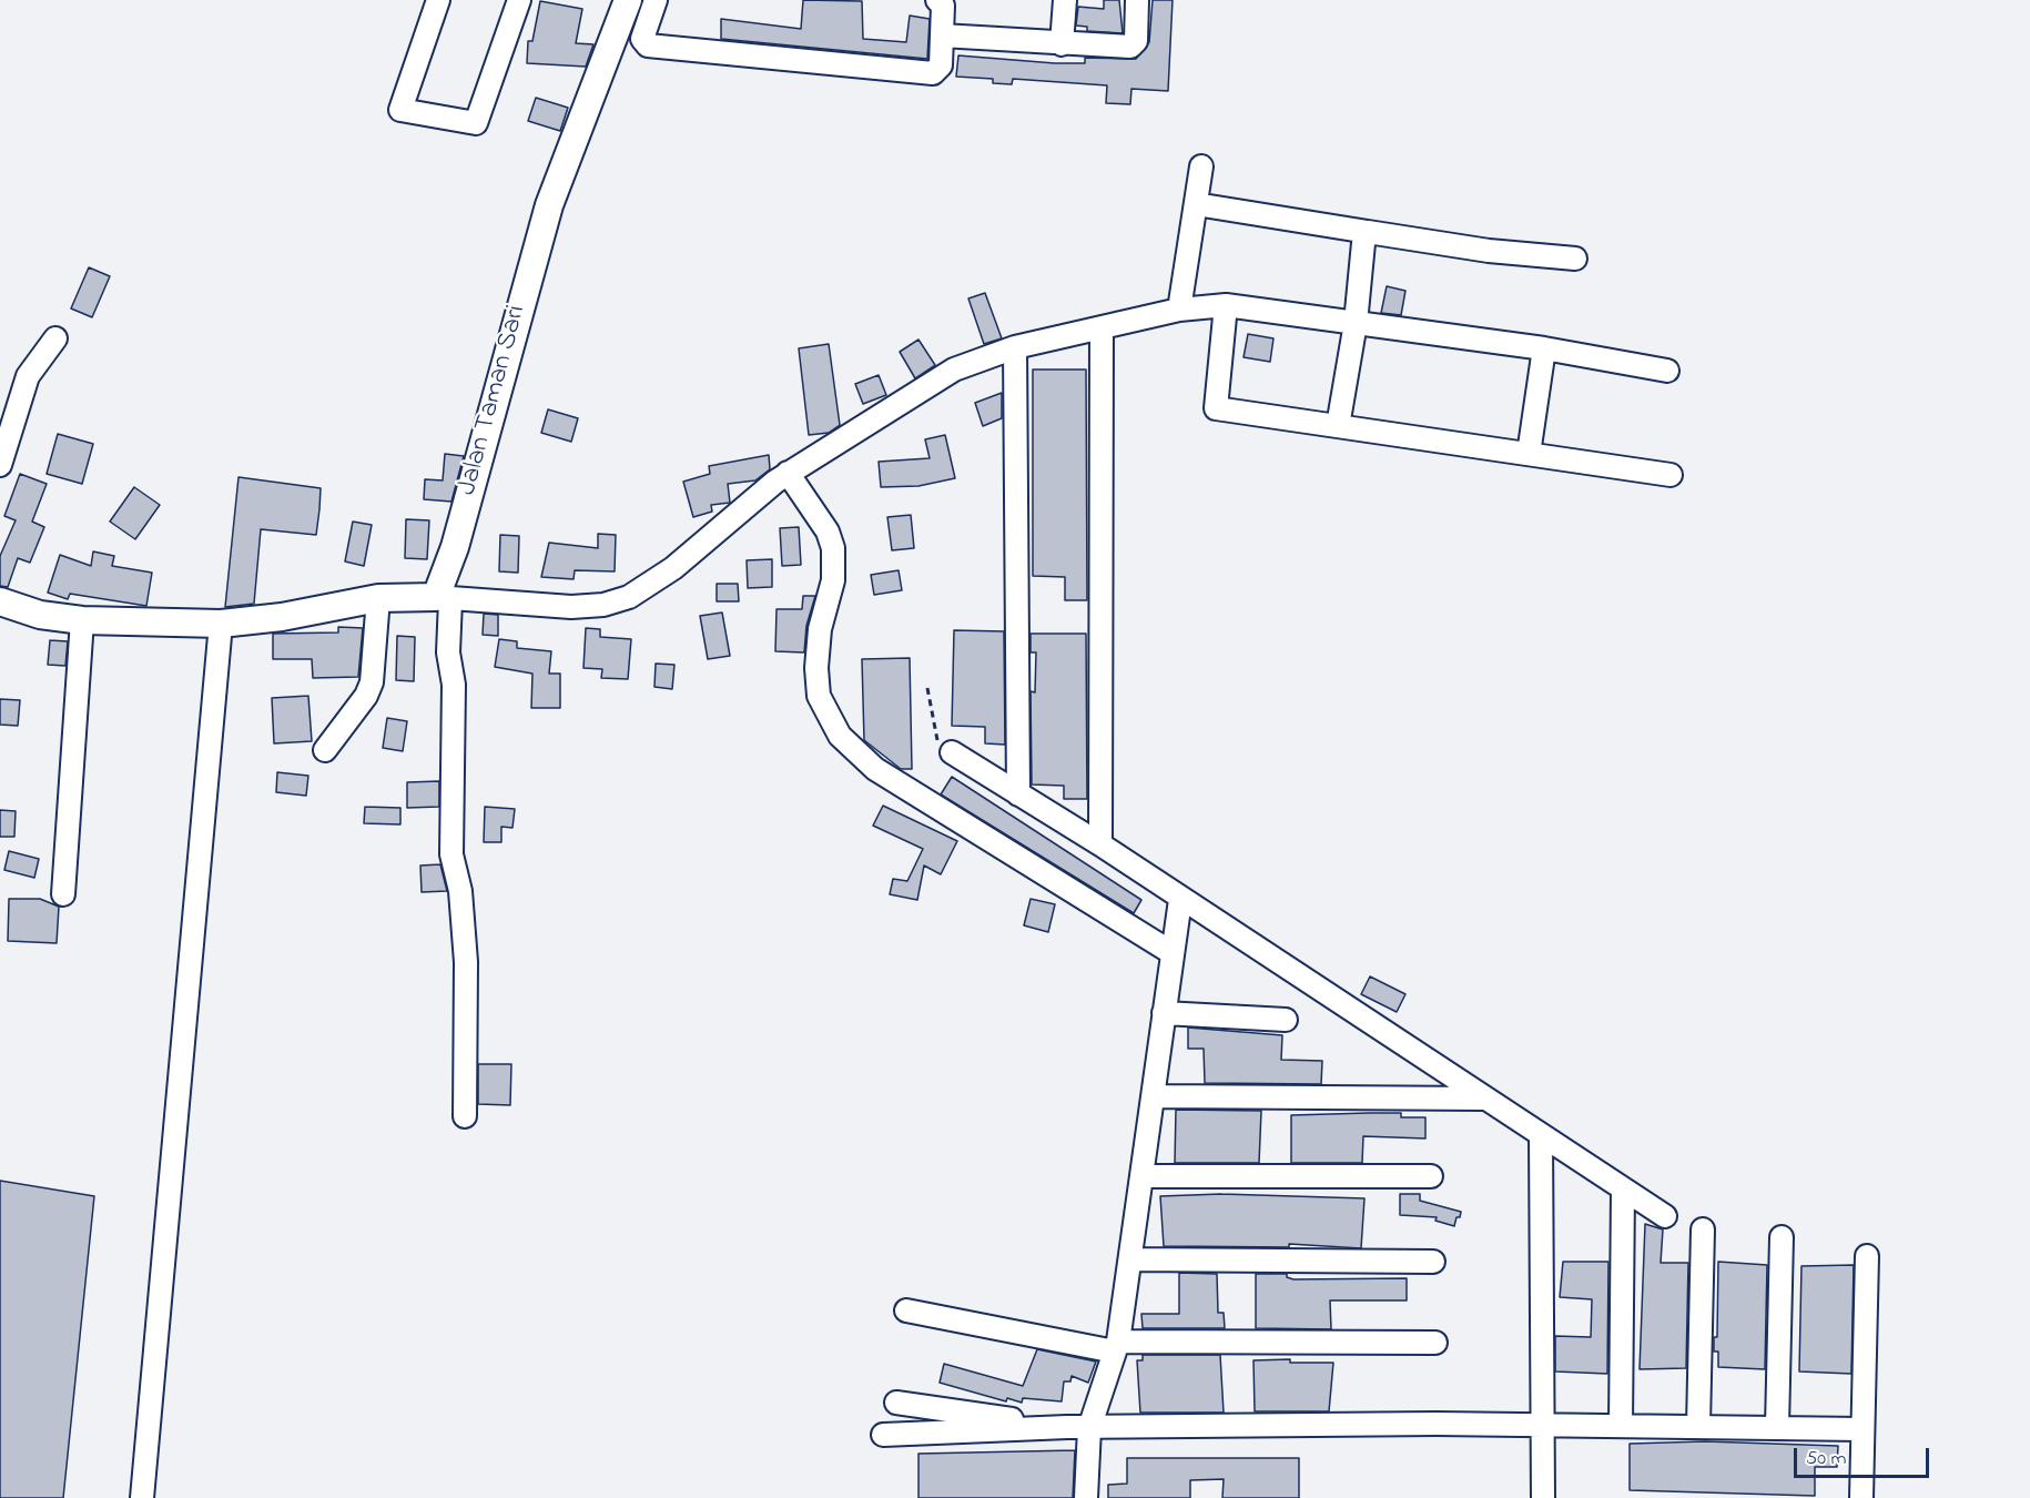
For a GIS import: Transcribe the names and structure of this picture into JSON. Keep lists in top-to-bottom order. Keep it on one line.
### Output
{"streets":{"street":["Jalan Taman Sari"]},"scale_bar":"50 m"}
